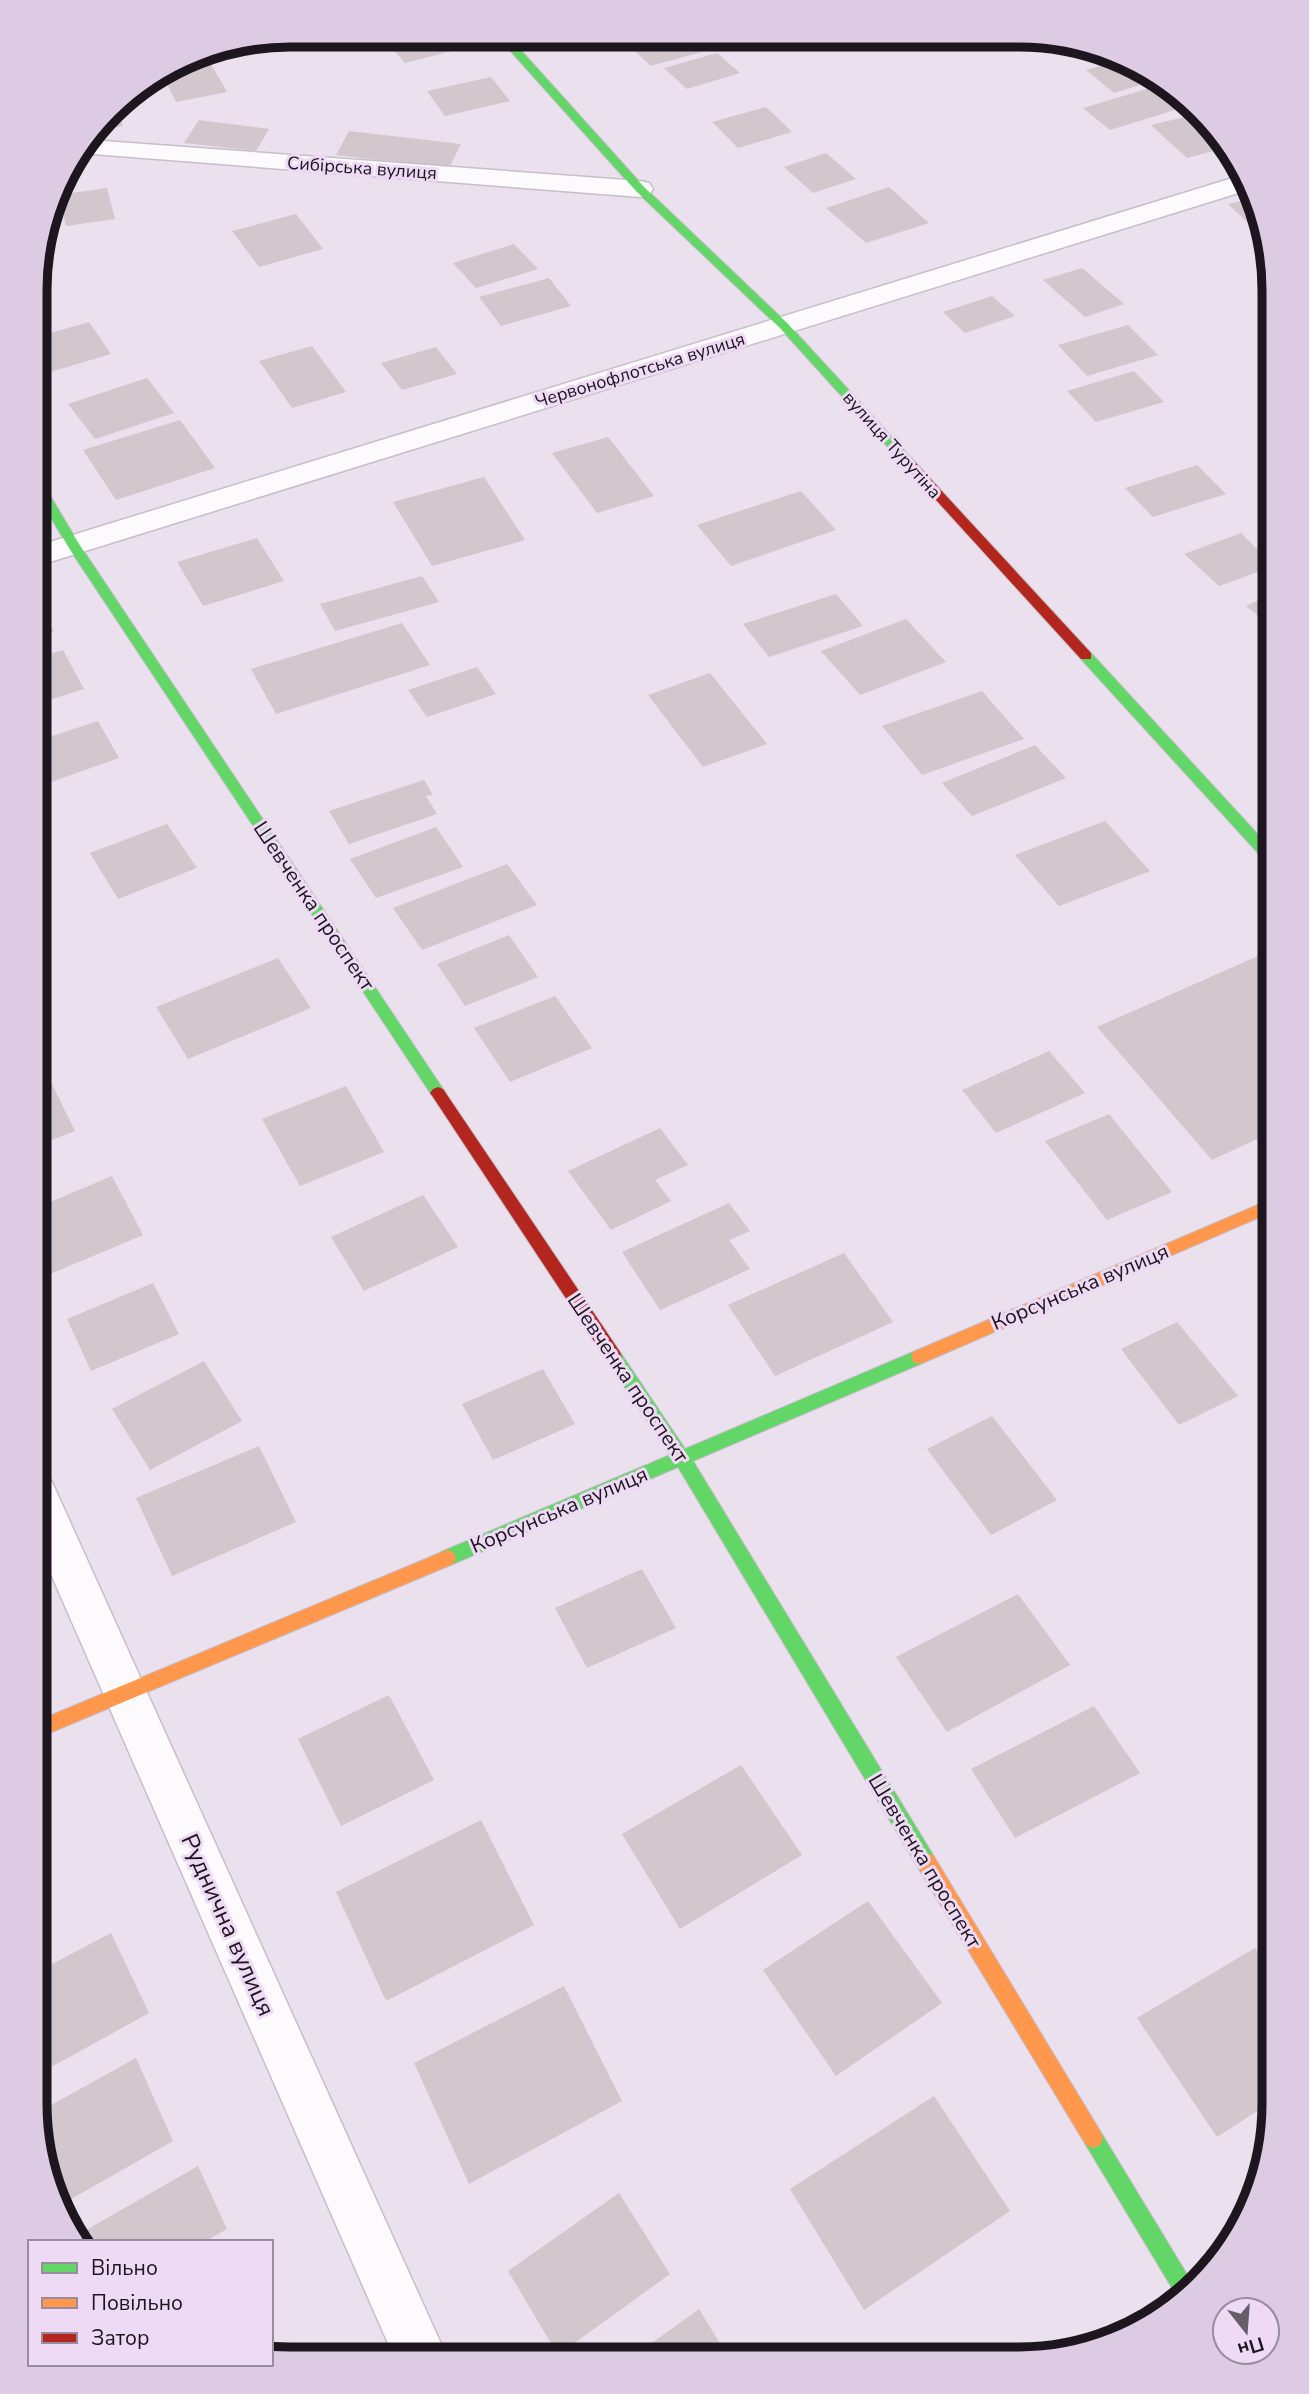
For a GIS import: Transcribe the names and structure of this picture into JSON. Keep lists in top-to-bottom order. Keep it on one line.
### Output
{"streets":{"street":["Сибірська вулиця","Червонофлотська вулиця","вулиця Турутіна","Шевченка проспект","Корсунська вулиця","Руднична вулиця"]},"crossings":[["Сибірська вулиця","вулиця Турутіна"],["Червонофлотська вулиця","вулиця Турутіна"],["Червонофлотська вулиця","Шевченка проспект"],["Шевченка проспект","Корсунська вулиця"],["Корсунська вулиця","Руднична вулиця"]],"legend":["Вільно","Повільно","Затор"],"north":"bottom"}
